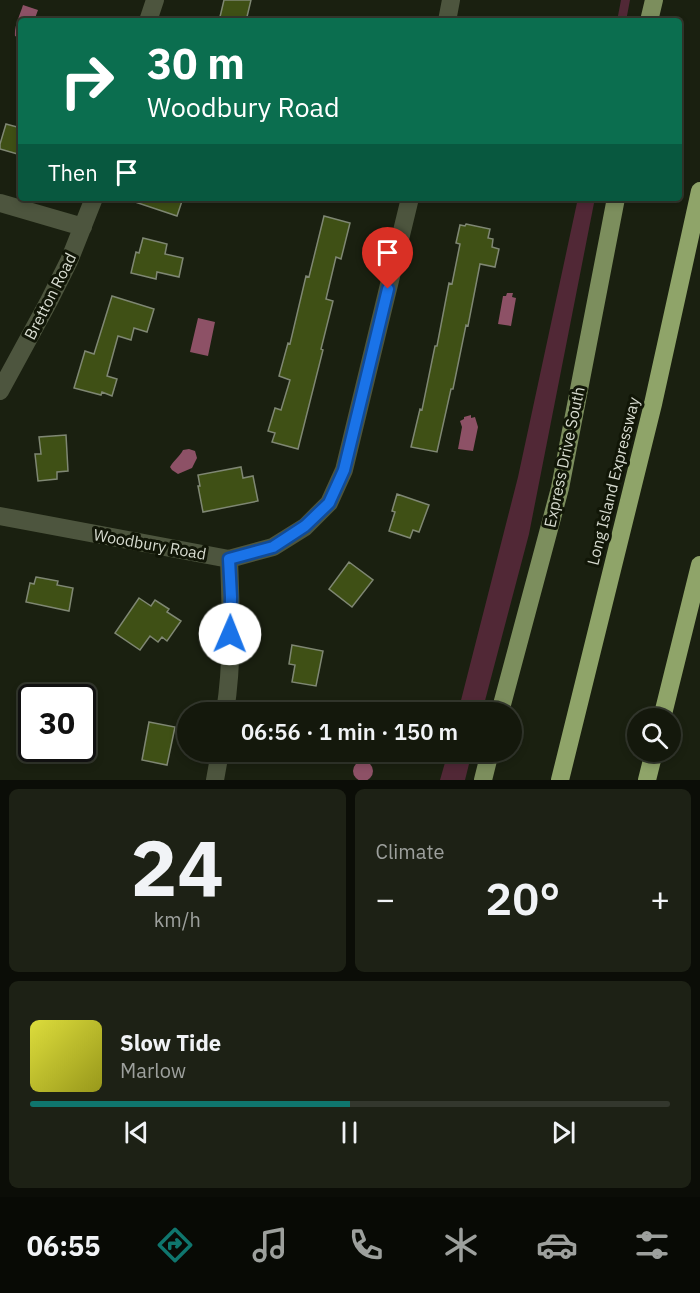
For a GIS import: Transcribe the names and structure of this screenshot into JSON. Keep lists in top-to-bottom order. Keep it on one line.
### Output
{"streets":{"highway":["Long Island Expressway"],"main road":["Express Drive South"],"street":["Bretton Road","Woodbury Road"]},"page":{"turn":["30 m","Woodbury Road"],"then":"Then","limit":"30","trip":"06:56 · 1 min · 150 m","tile":[["24","km/h"],"Climate"],"heat":["−","20°","+"],"song":["Slow Tide","Marlow"],"tabs":"06:55"}}
